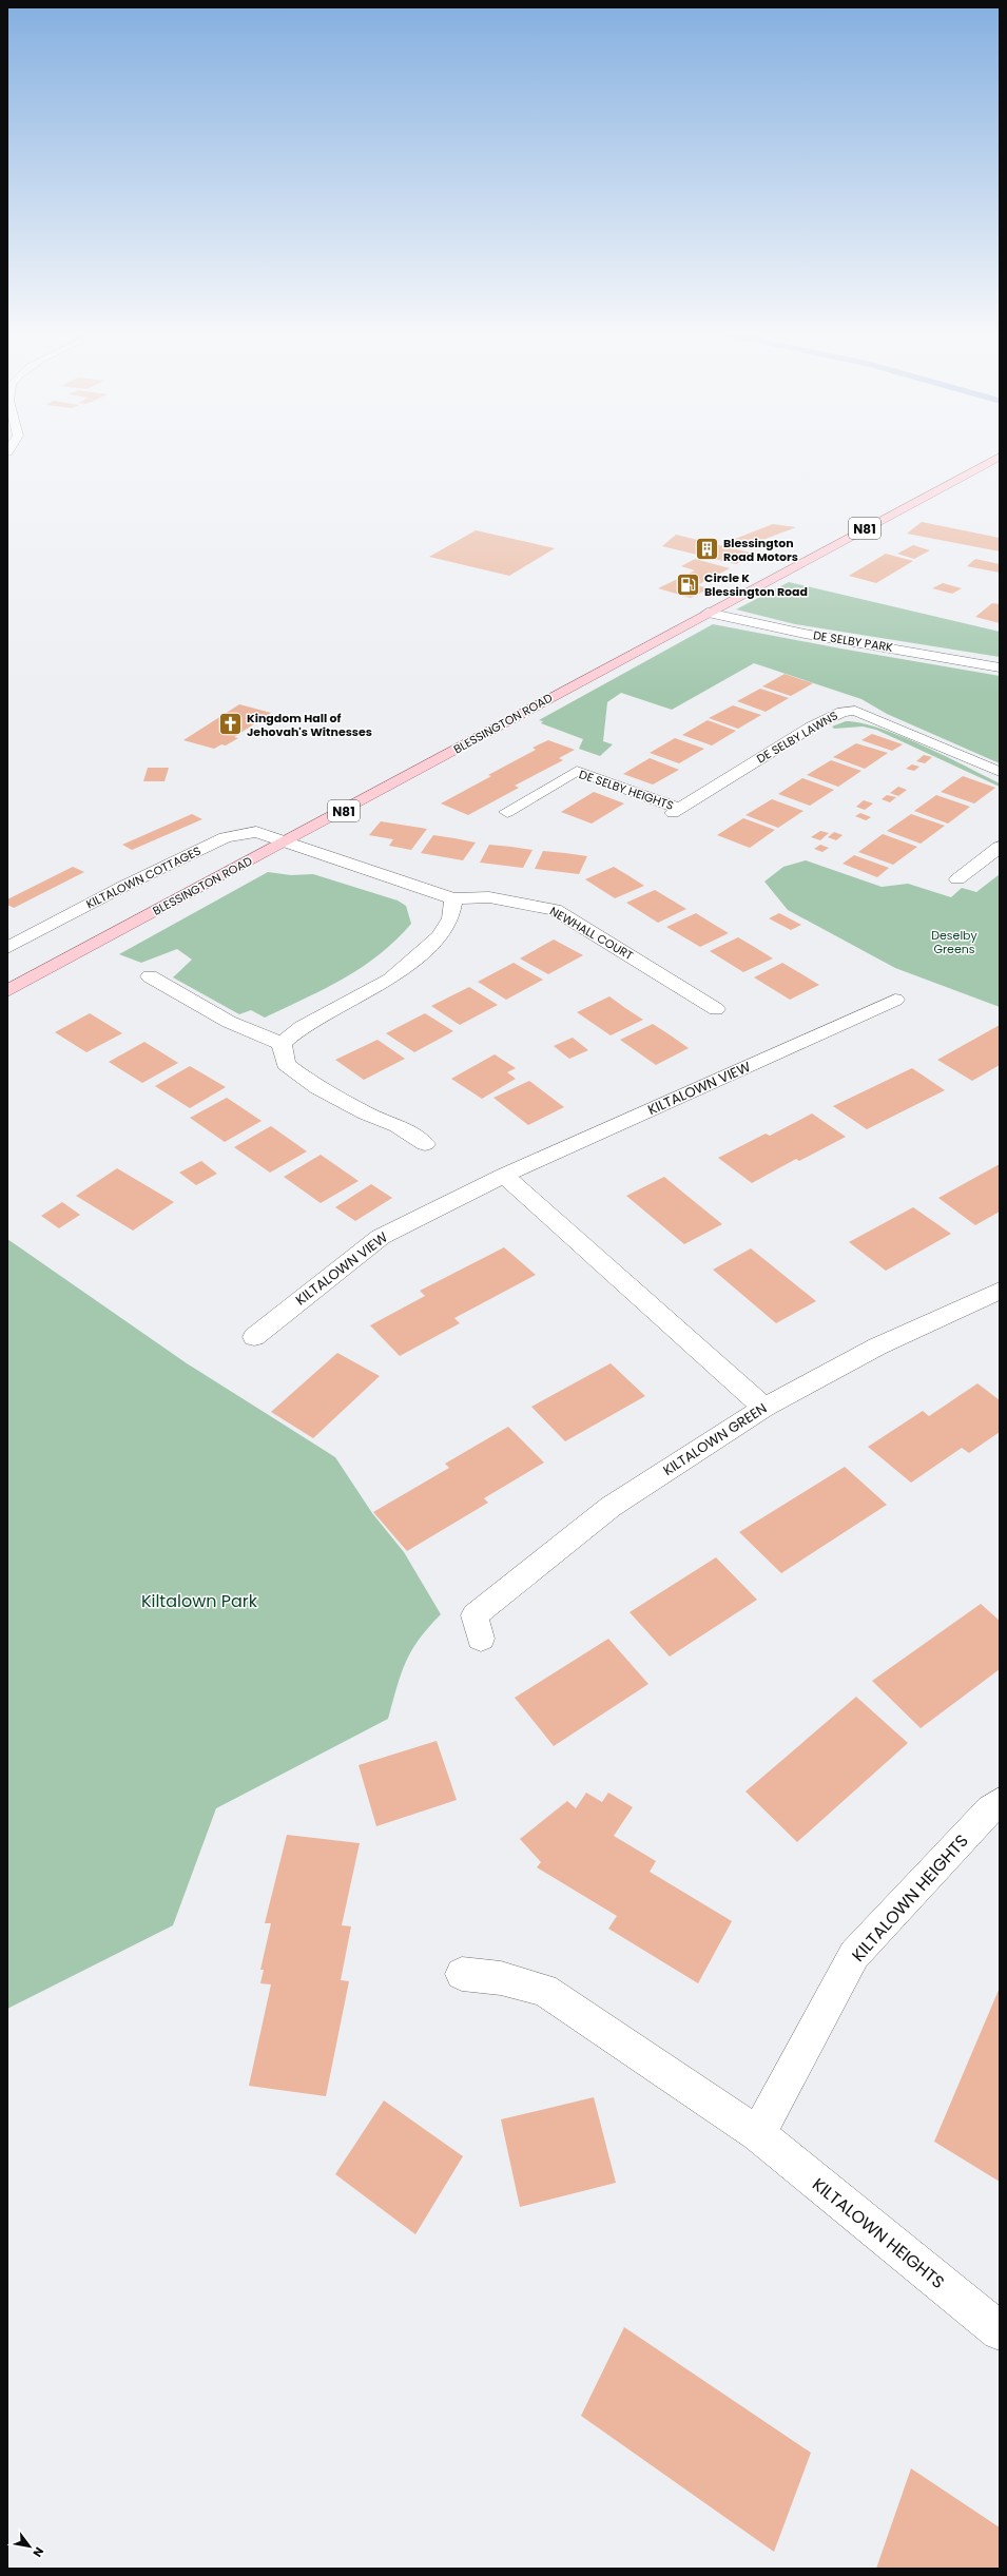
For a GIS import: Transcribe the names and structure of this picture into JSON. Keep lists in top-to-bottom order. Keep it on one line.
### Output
{"streets":{"main road":["N81","BLESSINGTON ROAD"],"street":["DE SELBY PARK","DE SELBY LAWNS","DE SELBY HEIGHTS","KILTALOWN COTTAGES","NEWHALL COURT","KILTALOWN VIEW","KILTALOWN GREEN","KILTALOWN HEIGHTS"]},"crossings":[["DE SELBY PARK","BLESSINGTON ROAD"],["BLESSINGTON ROAD","KILTALOWN COTTAGES"],["BLESSINGTON ROAD","NEWHALL COURT"],["DE SELBY LAWNS","DE SELBY HEIGHTS"],["KILTALOWN COTTAGES","NEWHALL COURT"]],"parks":["Deselby Greens","Kiltalown Park"],"places":{"building":["Blessington Road Motors"],"fuel station":["Circle K Blessington Road"],"church":["Kingdom Hall of Jehovah's Witnesses"]},"north":"bottom right"}
